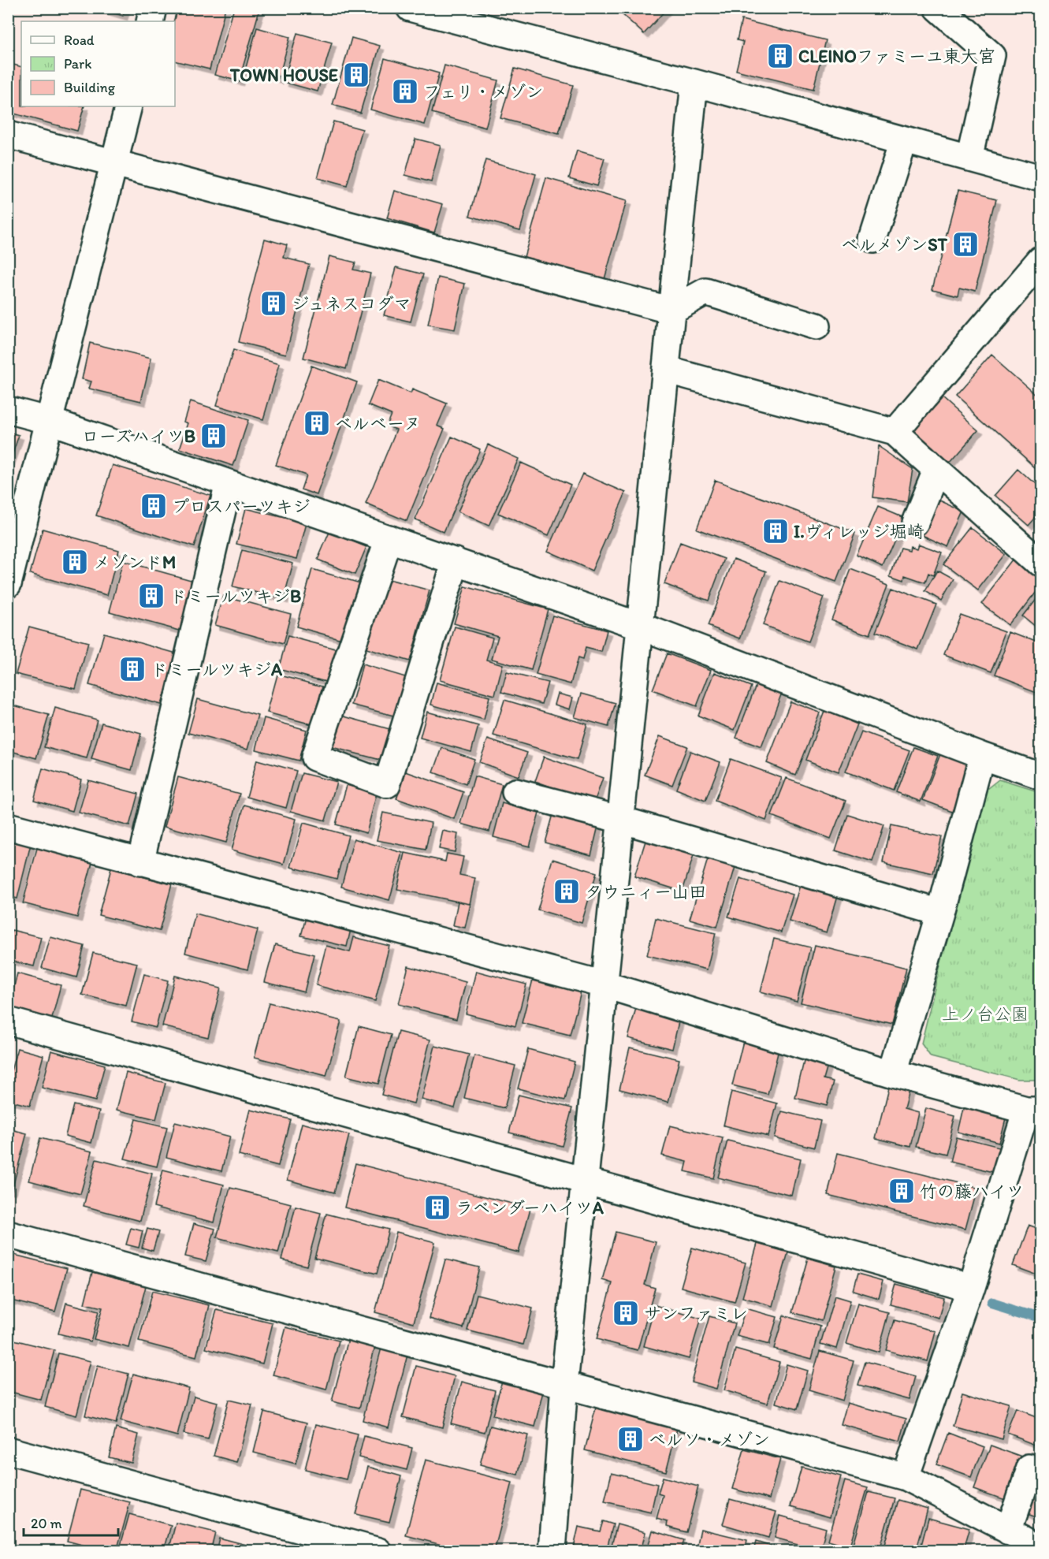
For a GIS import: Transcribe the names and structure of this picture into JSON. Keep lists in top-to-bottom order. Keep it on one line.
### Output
{"parks":["上ノ台公園"],"places":{"building":["CLEINOファミーユ東大宮","TOWN HOUSE","フェリ・メゾン","ベルメゾンST","ジュネスコダマ","ベルベーヌ","ローズハイツB","プロスパーツキジ","I.ヴィレッジ堀崎","メゾンドM","ドミールツキジB","ドミールツキジA","タウニィー山田","竹の藤ハイツ","ラベンダーハイツA","サンファミレ","ベルソ・メゾン"]},"legend":["Road","Park","Building"],"scale_bar":"20 m"}
